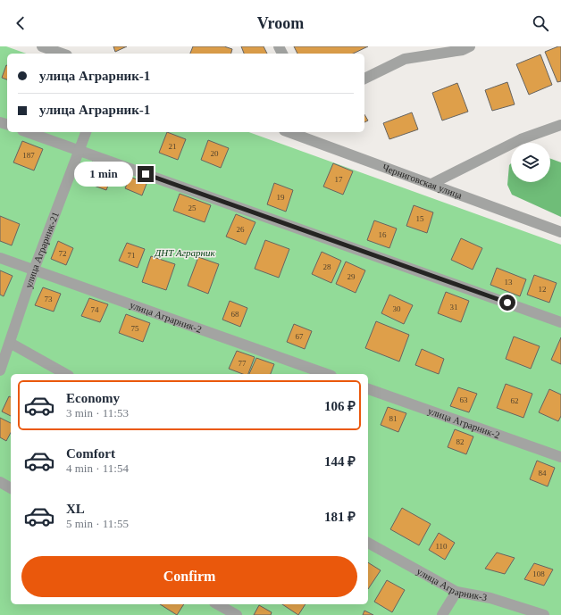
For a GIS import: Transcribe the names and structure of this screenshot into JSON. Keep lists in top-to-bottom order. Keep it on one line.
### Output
{"streets":{"street":["Черниговская улица","улица Аграрник-21","улица Аграрник-2","улица Аграрник-3"]},"crossings":[["улица Аграрник-21","улица Аграрник-2"]],"parks":["ДНТ Аграрник"],"house_numbers":["21","20","187","17","19","25","15","26","16","72","71","28","29","13","12","73","31","30","74","68","75","67","77","63","62","81","82","84","110","108"],"page":{"header":"Vroom","banner":["улица Аграрник-1","улица Аграрник-1"],"bubble":"1 min","list":[{"name":"Economy","note":"3 min · 11:53","value":"106 ₽"},{"name":"Comfort","note":"4 min · 11:54","value":"144 ₽"},{"name":"XL","note":"5 min · 11:55","value":"181 ₽"}],"buttons":"Confirm"}}
